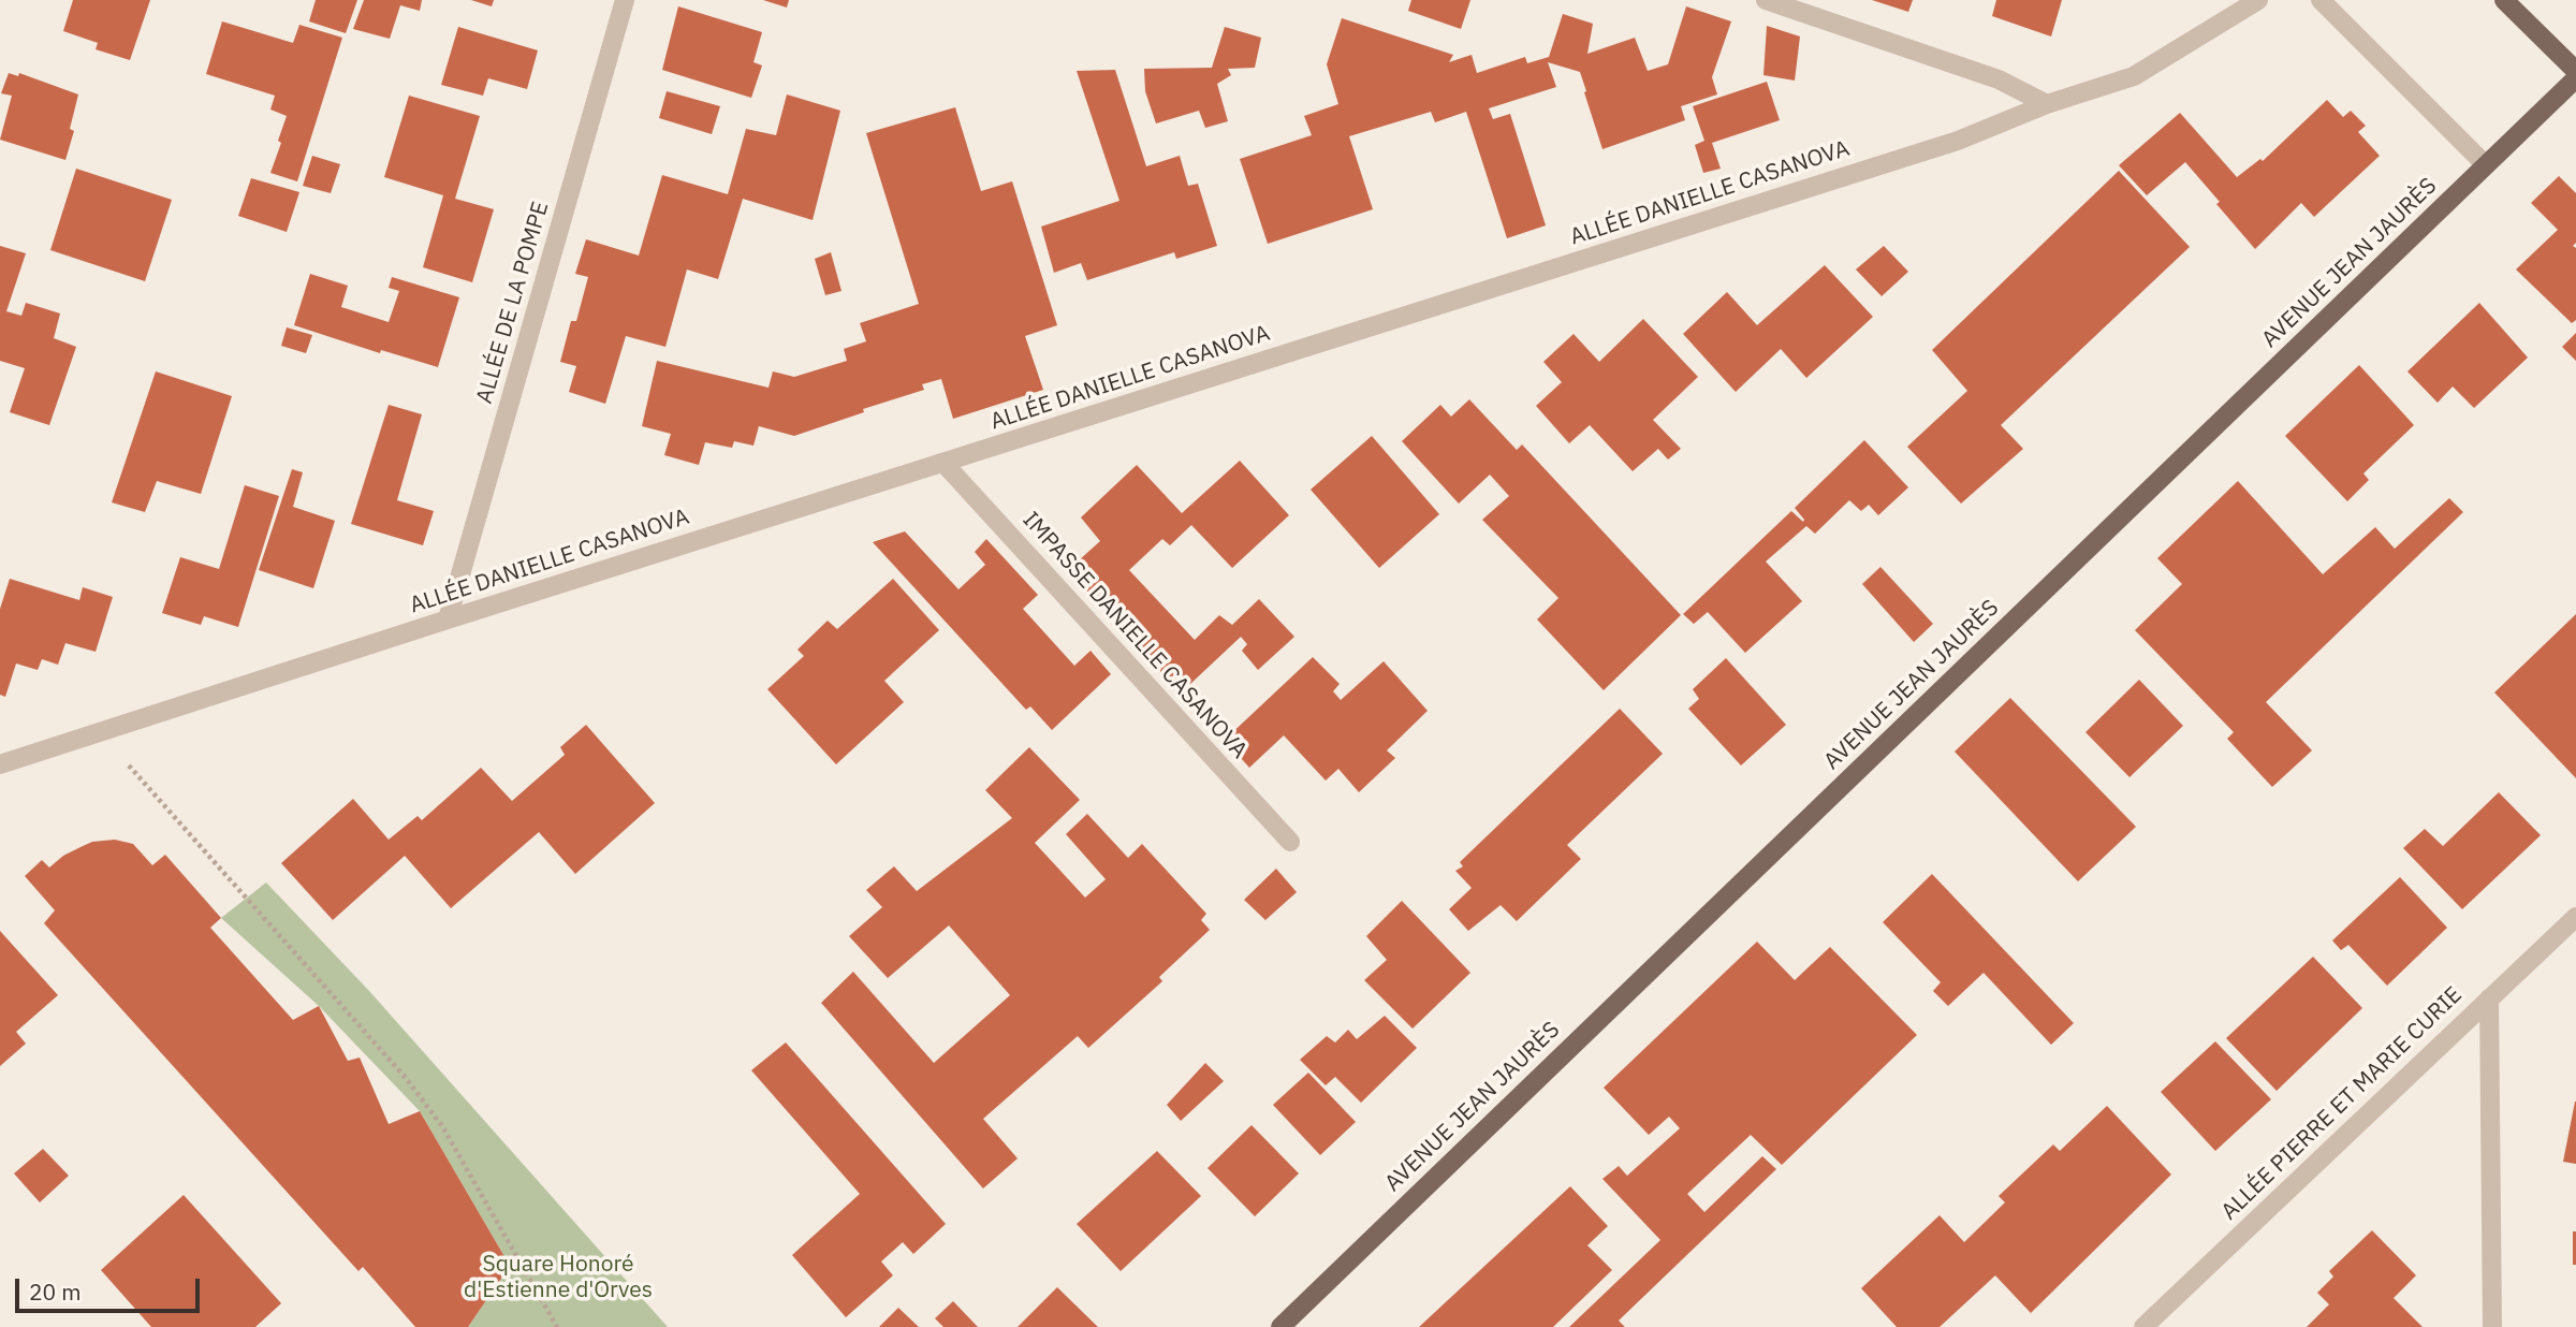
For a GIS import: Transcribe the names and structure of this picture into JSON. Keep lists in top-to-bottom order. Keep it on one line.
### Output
{"streets":{"main road":["AVENUE JEAN JAURÈS"],"street":["ALLÉE DANIELLE CASANOVA","ALLÉE DE LA POMPE","IMPASSE DANIELLE CASANOVA","ALLÉE PIERRE ET MARIE CURIE"]},"crossings":[["ALLÉE DANIELLE CASANOVA","ALLÉE DE LA POMPE"],["ALLÉE DANIELLE CASANOVA","IMPASSE DANIELLE CASANOVA"]],"parks":["Square Honoré d'Estienne d'Orves"],"scale_bar":"20 m"}
